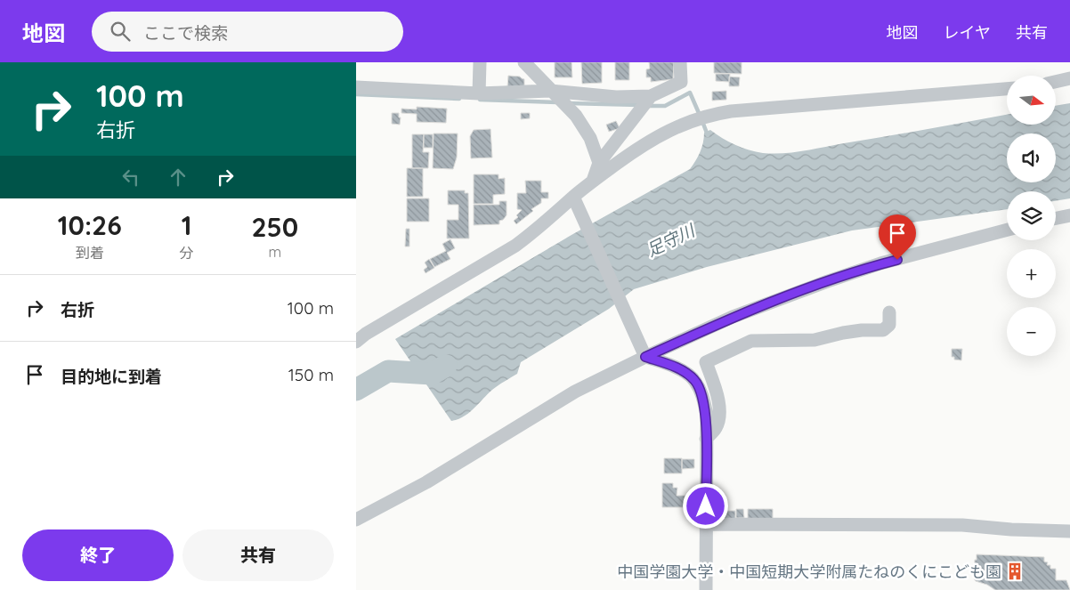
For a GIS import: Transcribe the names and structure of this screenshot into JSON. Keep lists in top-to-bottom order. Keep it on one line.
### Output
{"water":["足守川"],"places":{"building":["中国学園大学・中国短期大学附属たねのくにこども園"]},"north":"right","page":{"header":"地図","search":"ここで検索","nav":["地図","レイヤ","共有"],"turn":["100 m","右折"],"map_buttons":["+","−"],"eta":["10:26","到着","1","分","250","m"],"list":[{"name":"右折","value":"100 m"},{"name":"目的地に到着","value":"150 m"}],"buttons":["終了","共有"]}}
